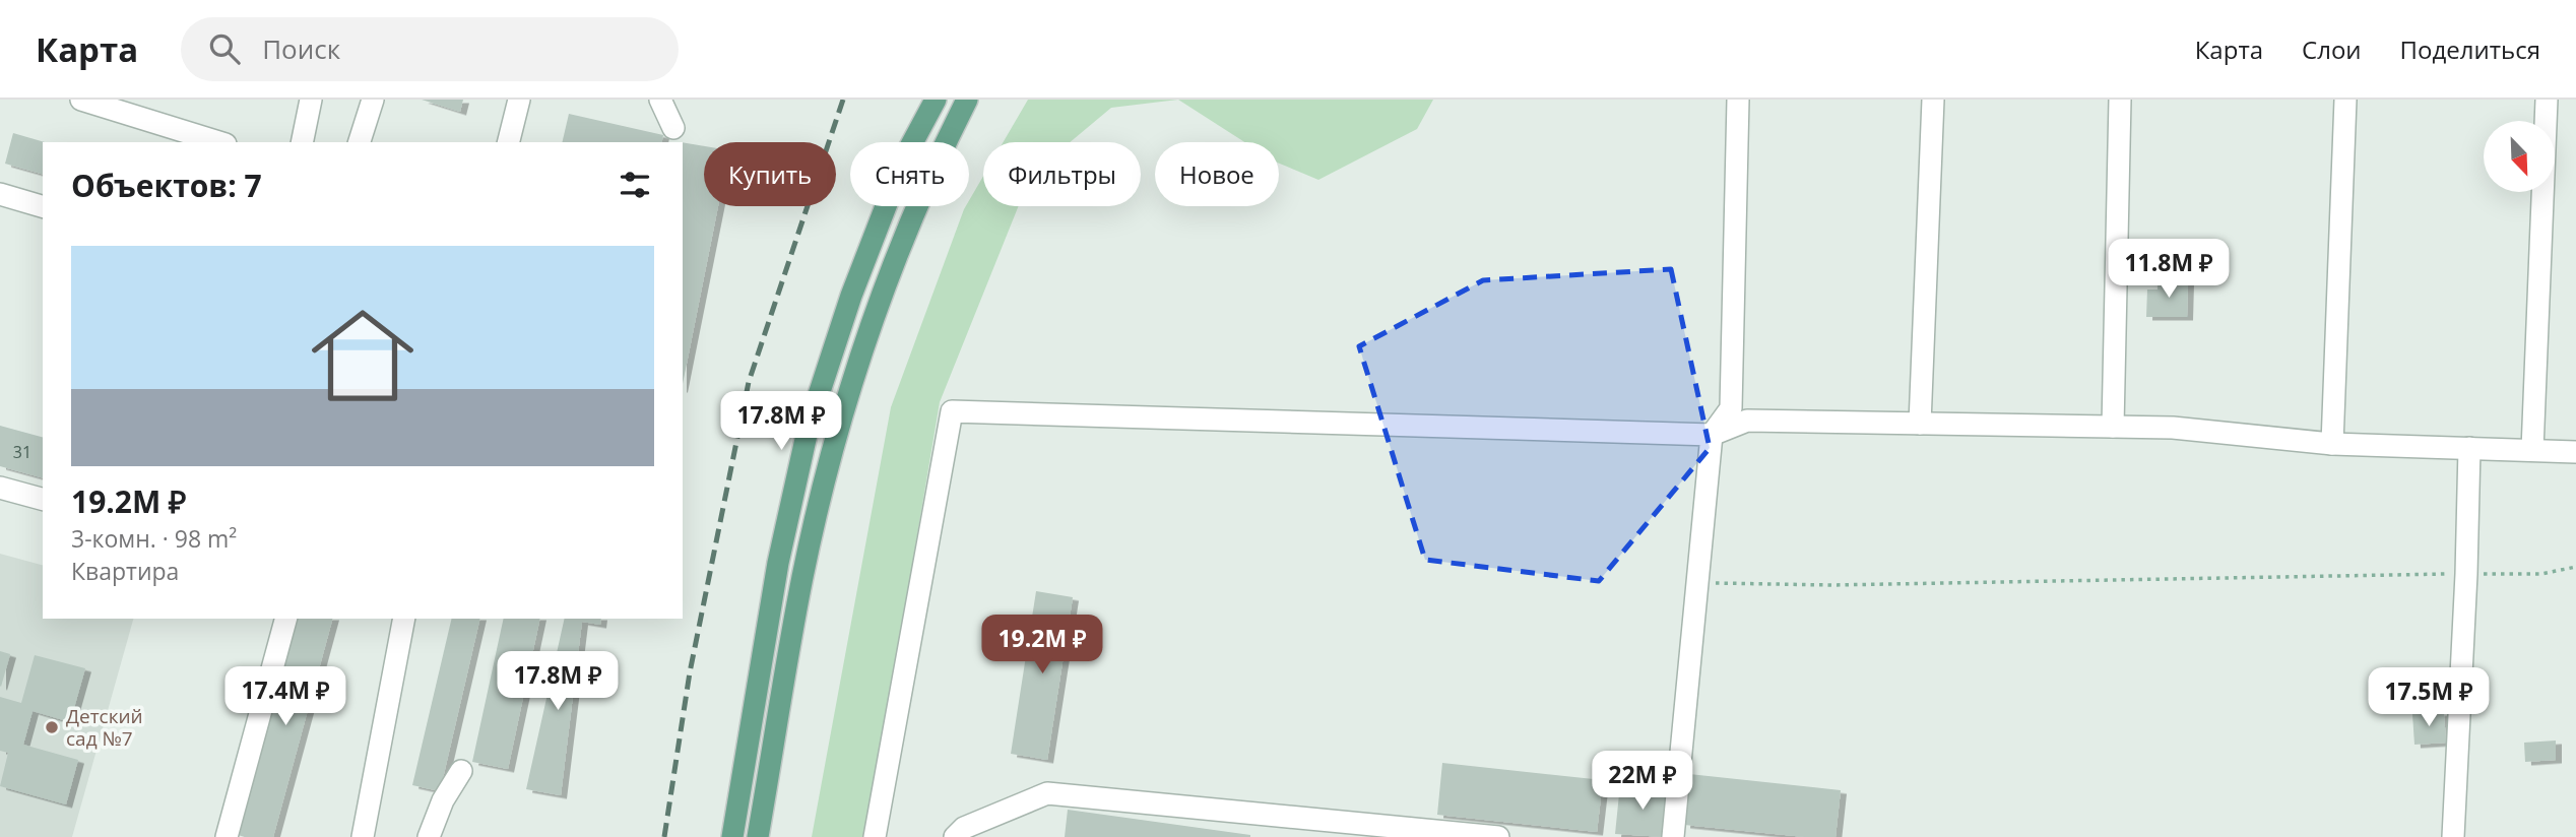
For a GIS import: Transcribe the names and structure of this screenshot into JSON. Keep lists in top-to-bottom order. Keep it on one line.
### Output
{"places":["Детский сад №7"],"house_numbers":["31"],"north":"bottom right","page":{"header":"Карта","search":"Поиск","nav":["Карта","Слои","Поделиться"],"chip":["Купить","Снять","Фильтры","Новое"],"heading":"Объектов: 7","list":[{"name":"19.2M ₽","note":"3-комн. · 98 m² · Квартира"}],"price":["11.8M ₽","17.8M ₽","19.2M ₽","17.8M ₽","17.4M ₽","17.5M ₽","22M ₽"]}}
